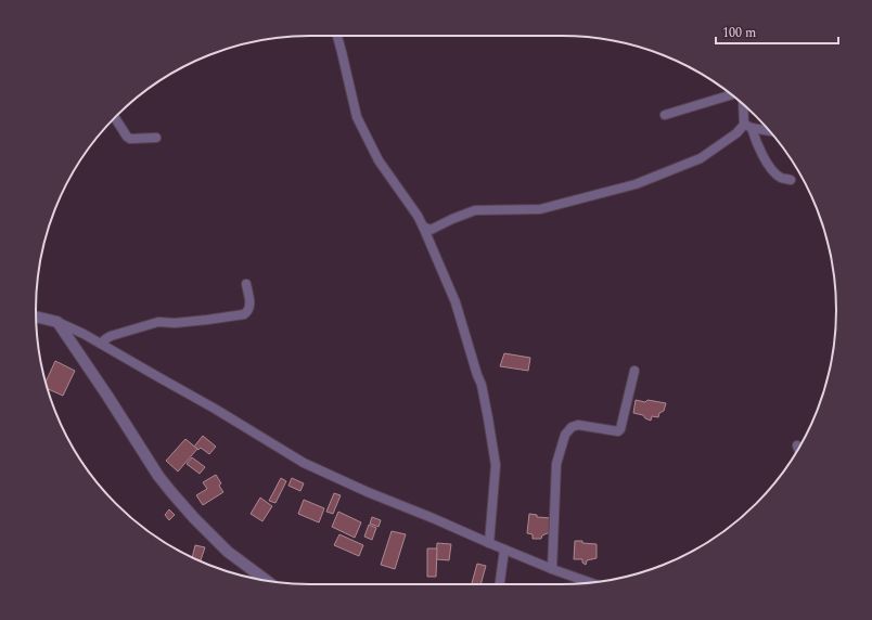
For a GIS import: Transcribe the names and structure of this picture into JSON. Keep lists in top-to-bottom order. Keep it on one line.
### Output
{"scale_bar":"100 m"}
